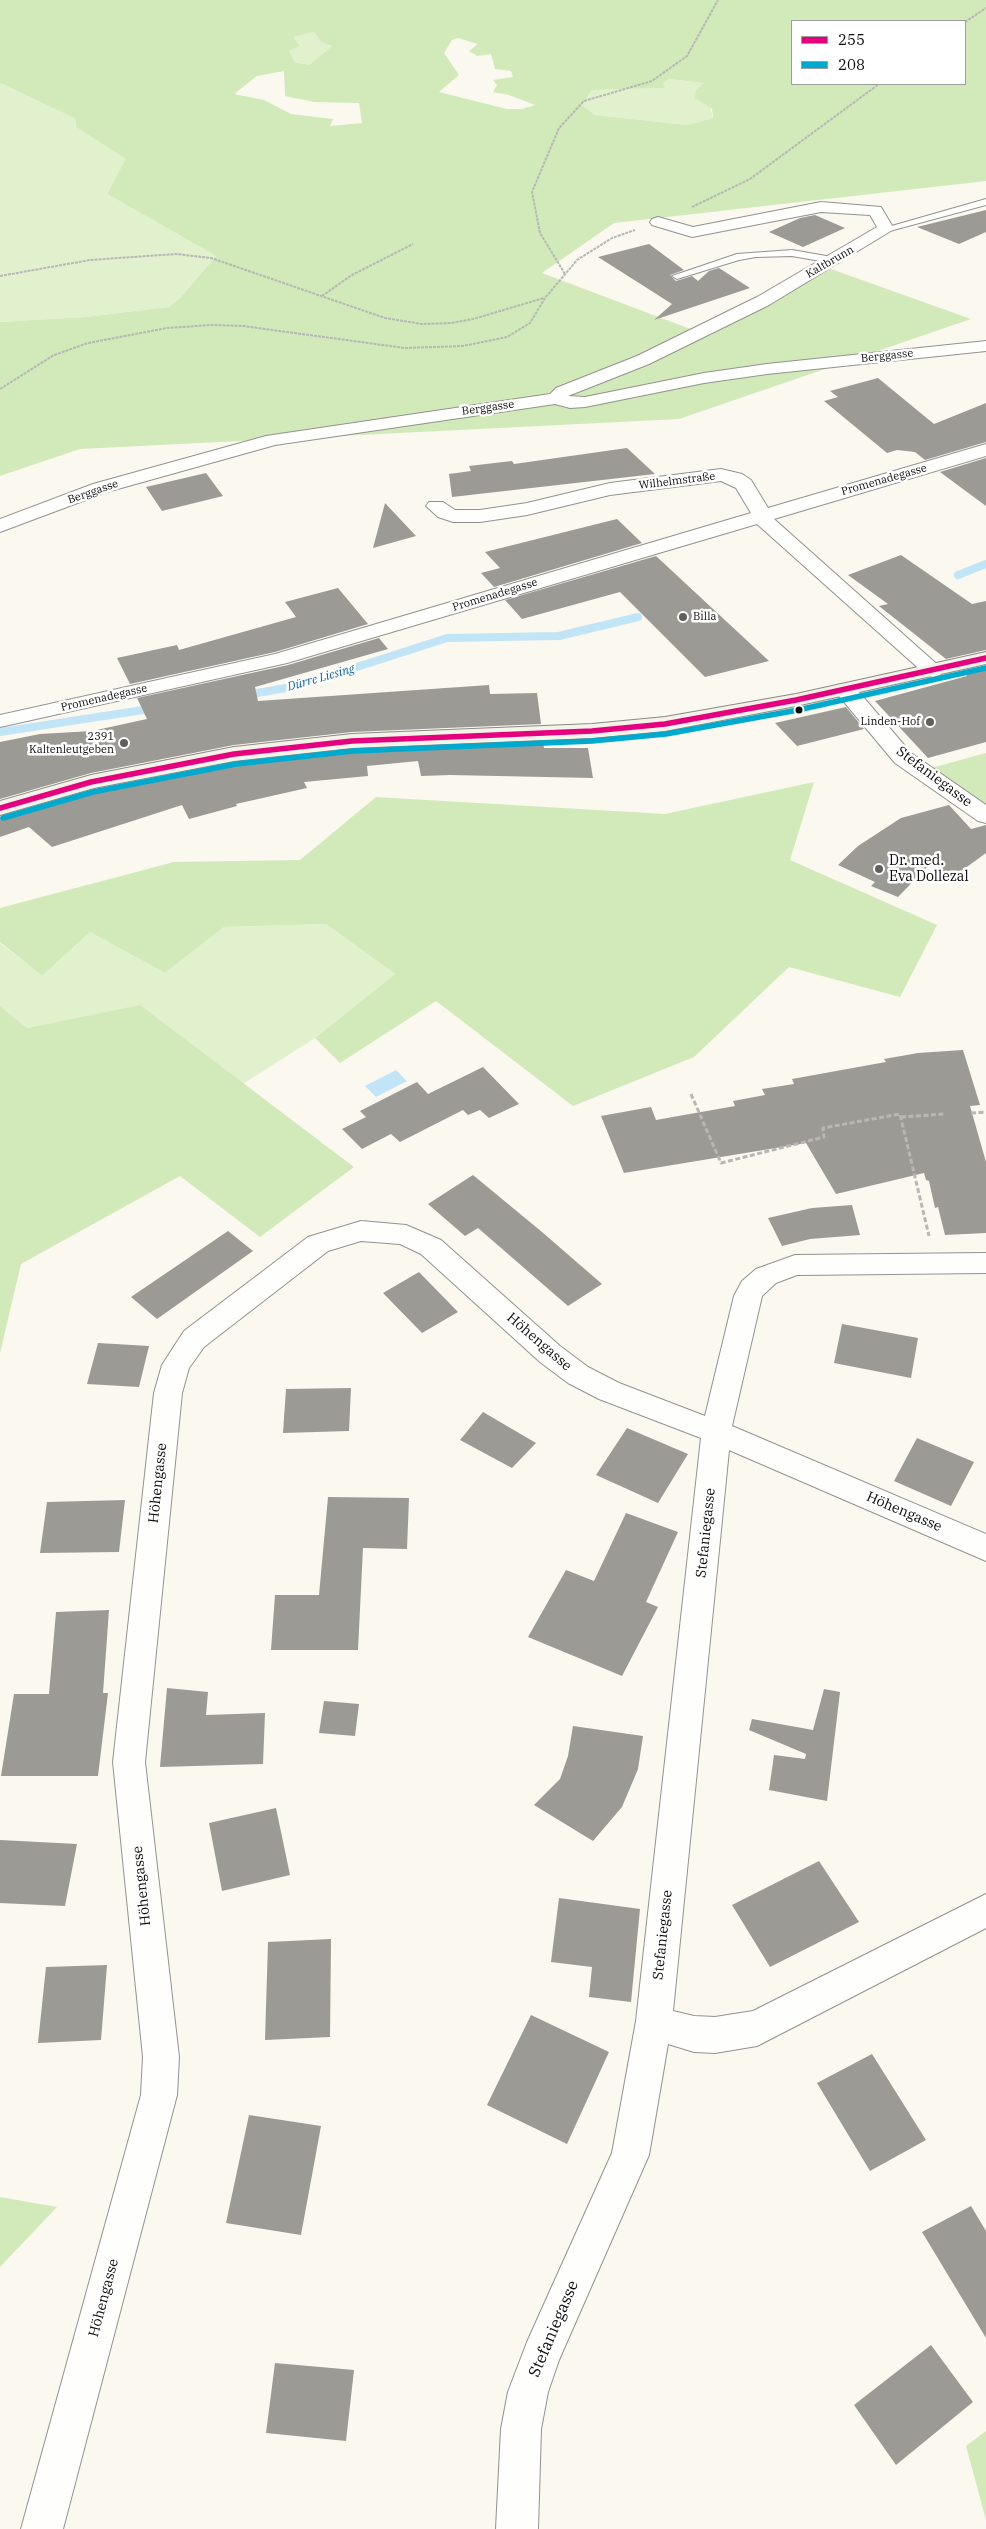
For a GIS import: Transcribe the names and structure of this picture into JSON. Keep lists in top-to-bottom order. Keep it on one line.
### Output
{"streets":{"street":["Kaltbrunn","Berggasse","Promenadegasse","Wilhelmstraße","Stefaniegasse","Höhengasse"]},"crossings":[["Kaltbrunn","Berggasse"],["Promenadegasse","Wilhelmstraße"],["Stefaniegasse","Höhengasse"]],"water":["Dürre Liesing"],"places":["Billa","Linden-Hof","2391 Kaltenleutgeben","Dr. med. Eva Dollezal"],"lines":["transit line 255","transit line 208"],"legend":["255","208"]}
